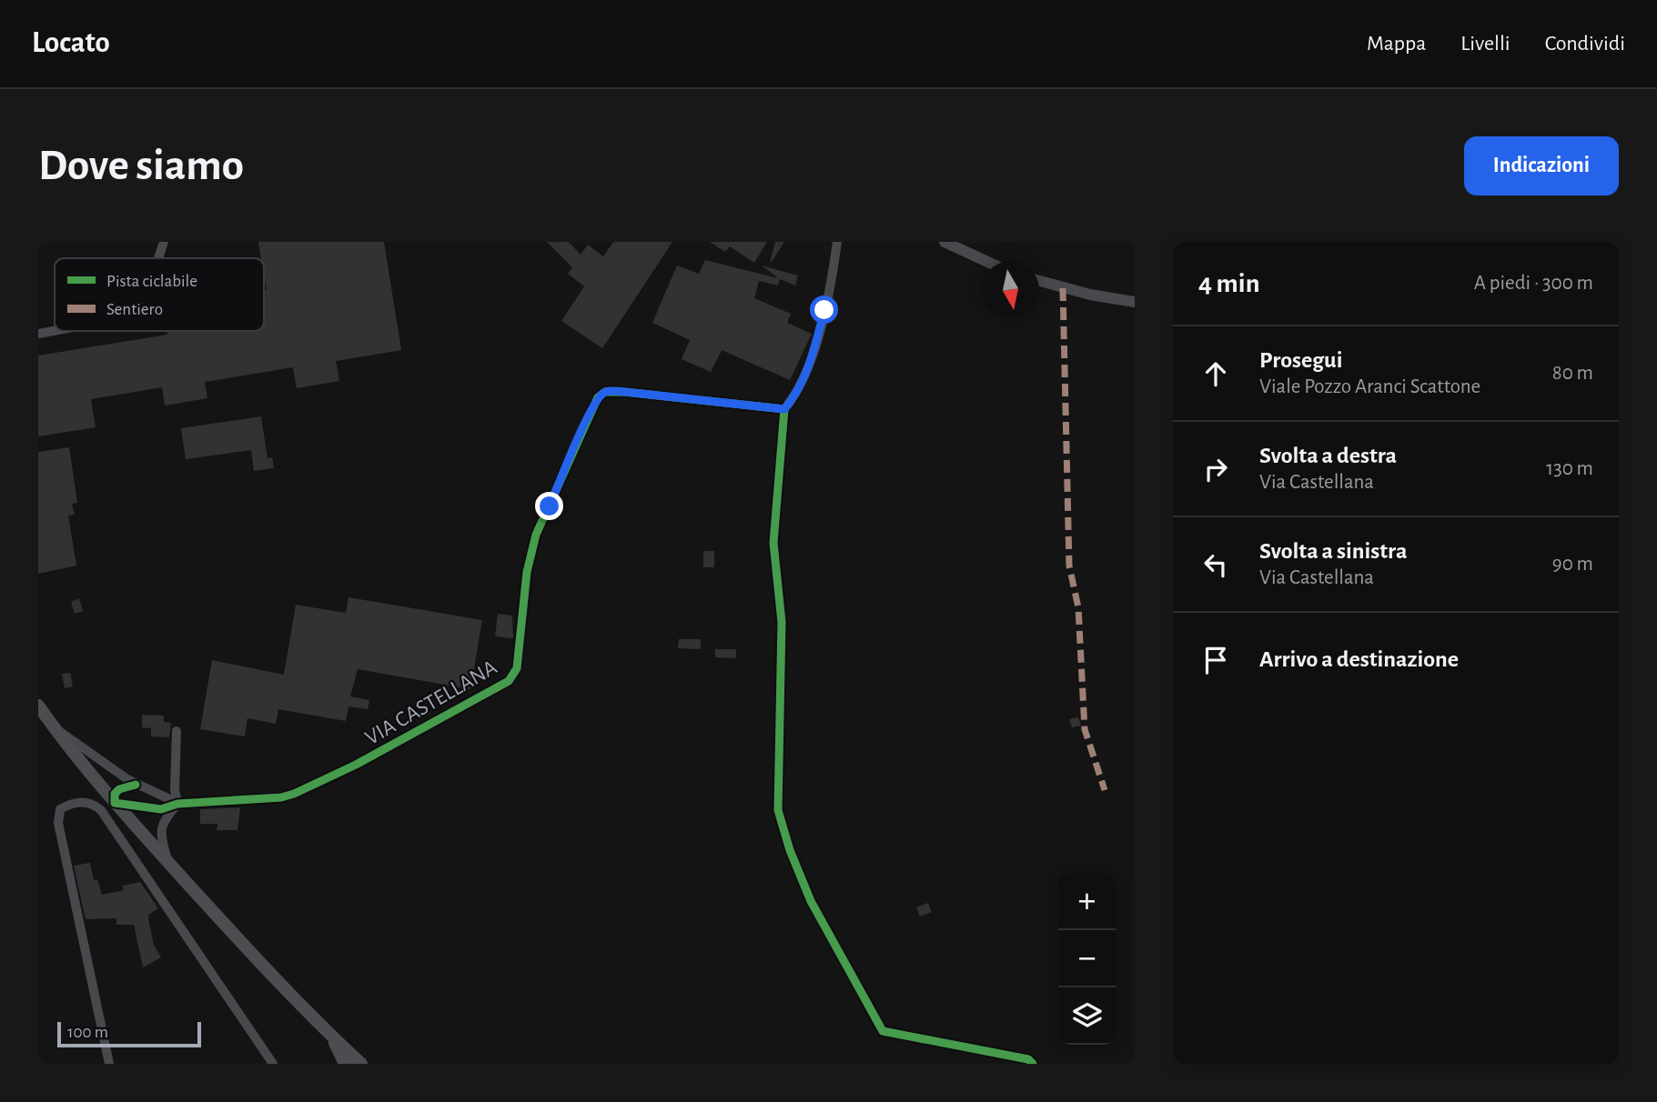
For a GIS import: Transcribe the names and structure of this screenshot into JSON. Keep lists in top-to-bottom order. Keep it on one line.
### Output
{"streets":{"street":["VIA CASTELLANA"]},"legend":["Pista ciclabile","Sentiero"],"scale_bar":"100 m","north":"bottom","page":{"header":"Locato","nav":["Mappa","Livelli","Condividi"],"buttons":"Indicazioni","title":"Dove siamo","heading":["4 min","A piedi · 300 m"],"list":[["Prosegui","Viale Pozzo Aranci Scattone","80 m"],["Svolta a destra","Via Castellana","130 m"],["Svolta a sinistra","Via Castellana","90 m"],"Arrivo a destinazione"],"map_buttons":["+","−"],"scale":"100 m"}}
